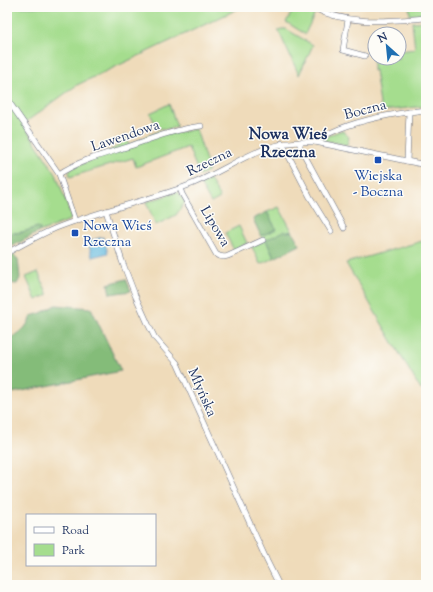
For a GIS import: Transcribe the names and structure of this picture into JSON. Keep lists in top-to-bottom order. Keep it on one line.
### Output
{"streets":{"street":["Boczna","Lawendowa","Rzeczna","Lipowa","Młyńska"]},"crossings":[["Boczna","Rzeczna"],["Rzeczna","Lipowa"],["Rzeczna","Młyńska"]],"districts":["Nowa Wieś Rzeczna"],"places":{"transit":["Wiejska - Boczna","Nowa Wieś Rzeczna"]},"legend":["Road","Park"],"north":"top left"}
